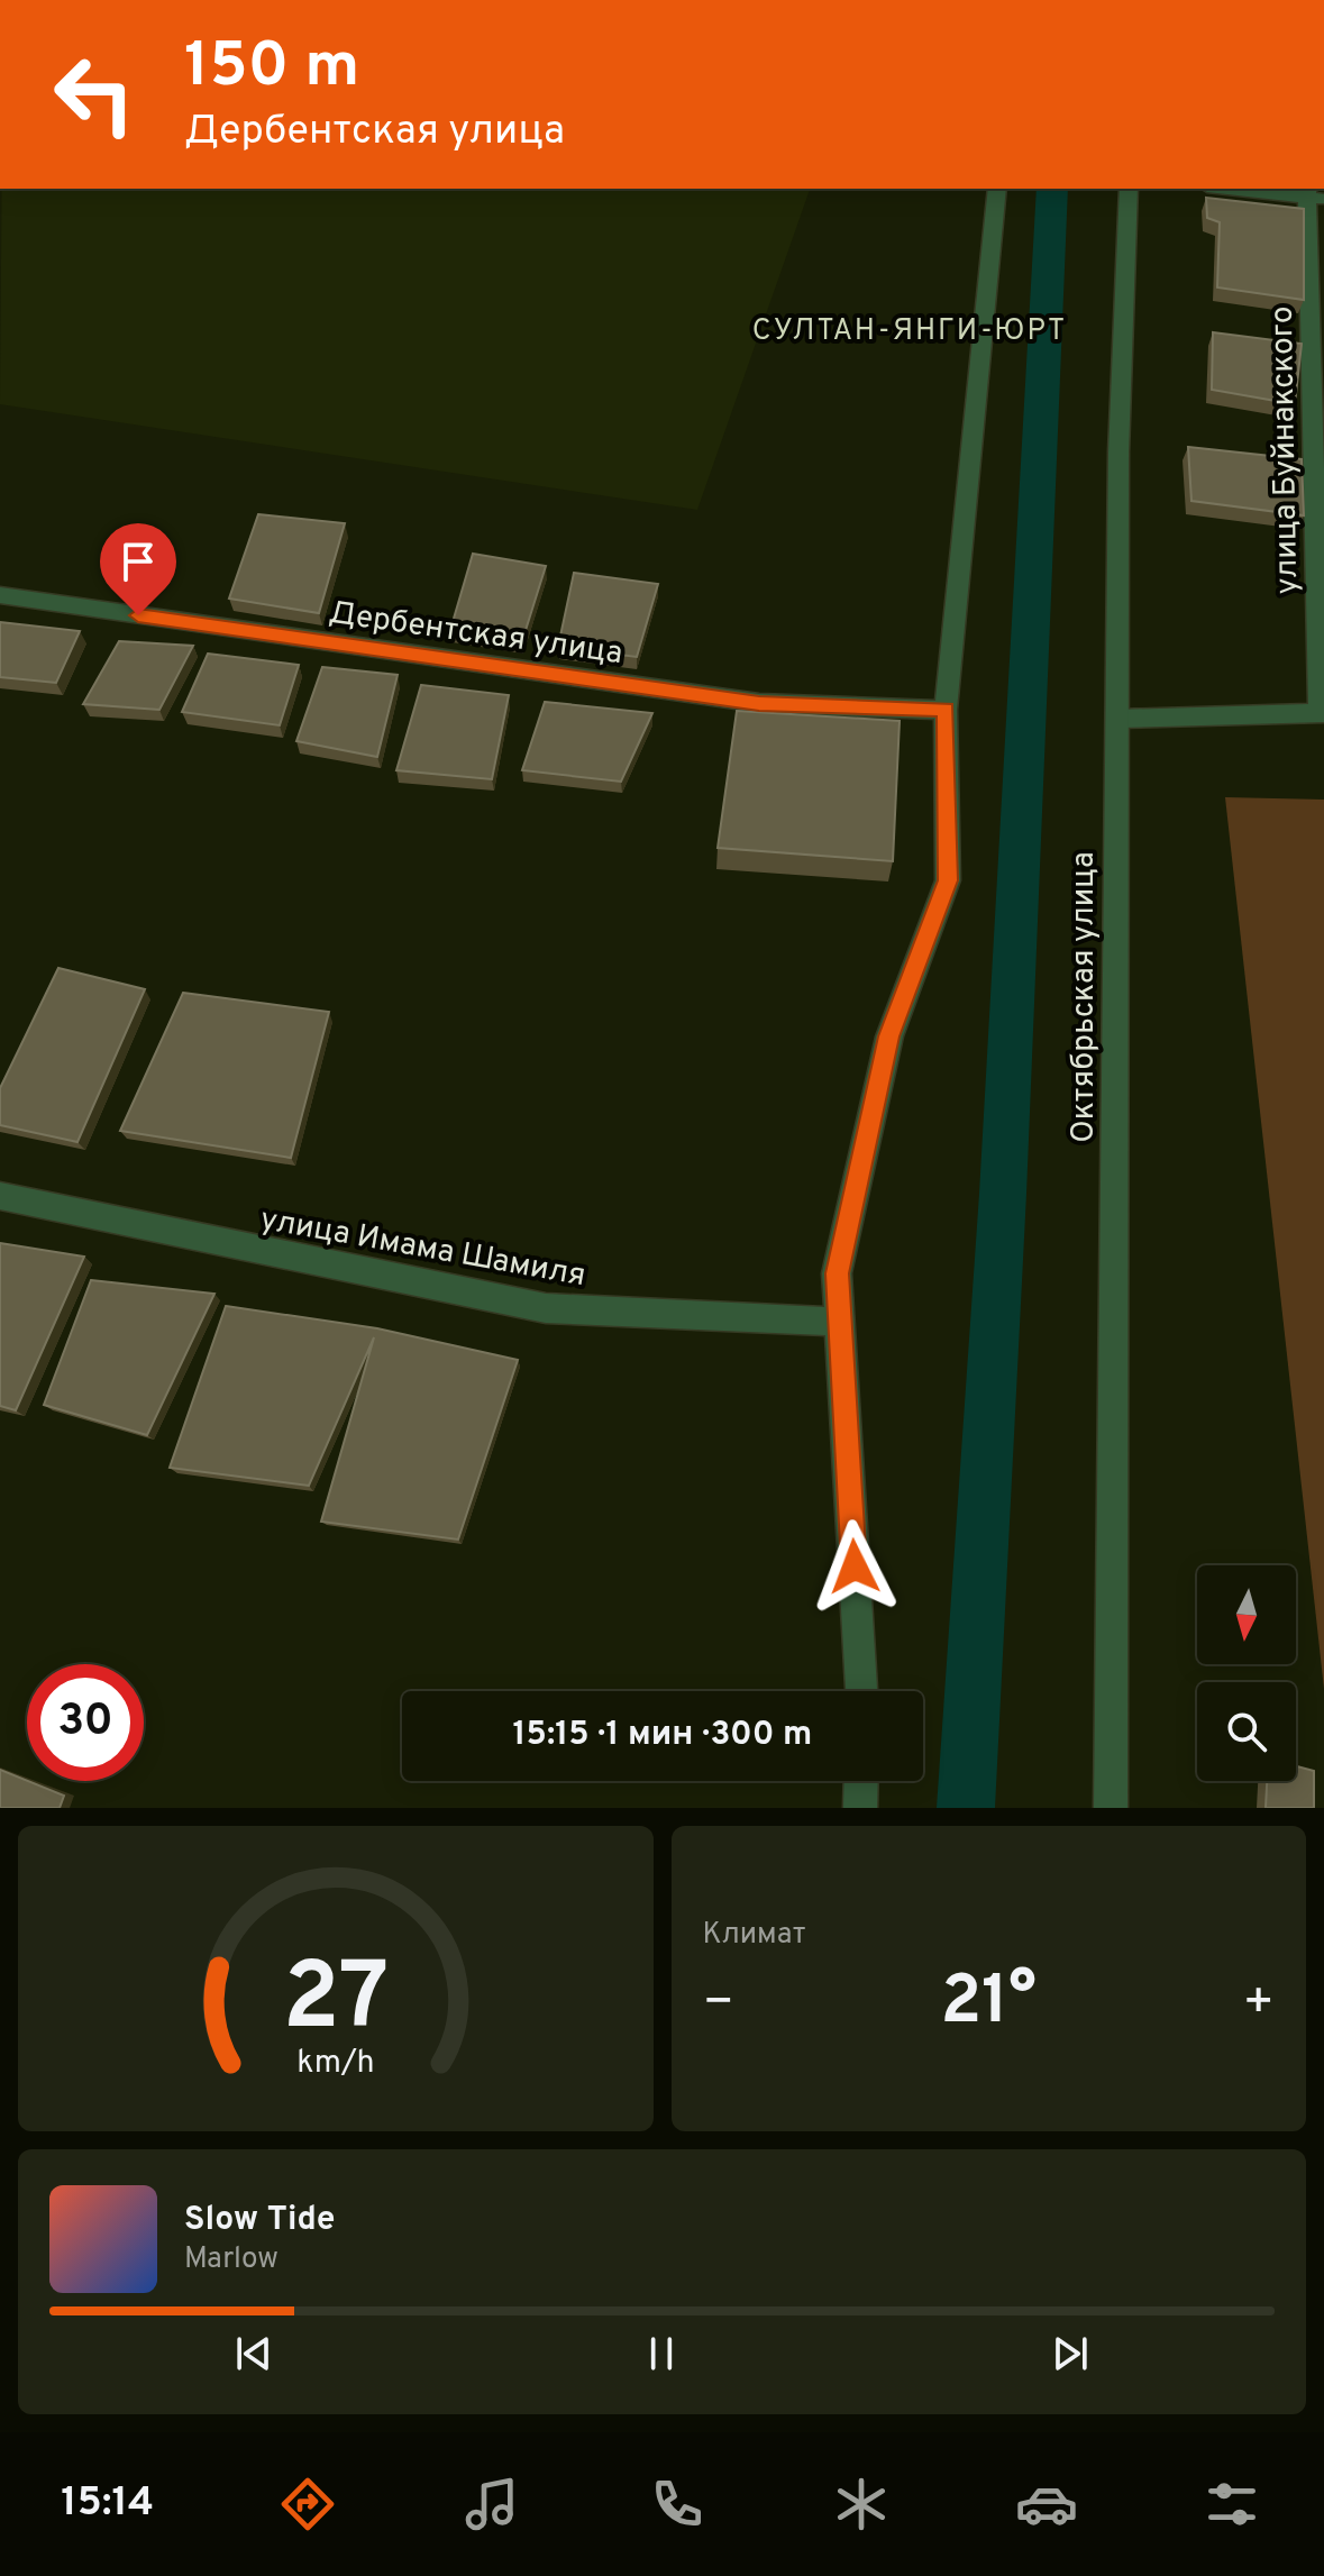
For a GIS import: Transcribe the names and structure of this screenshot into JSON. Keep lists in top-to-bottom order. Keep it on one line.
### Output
{"streets":{"street":["улица Буйнакского","Дербентская улица","Октябрьская улица","улица Имама Шамиля"]},"districts":["СУЛТАН-ЯНГИ-ЮРТ"],"north":"bottom","page":{"turn":["150 m","Дербентская улица"],"limit":"30","trip":"15:15 · 1 мин · 300 m","tile":"Климат","heat":["−","21°","+"],"song":["Slow Tide","Marlow"],"tabs":"15:14","gauge":["27","km/h"]}}
